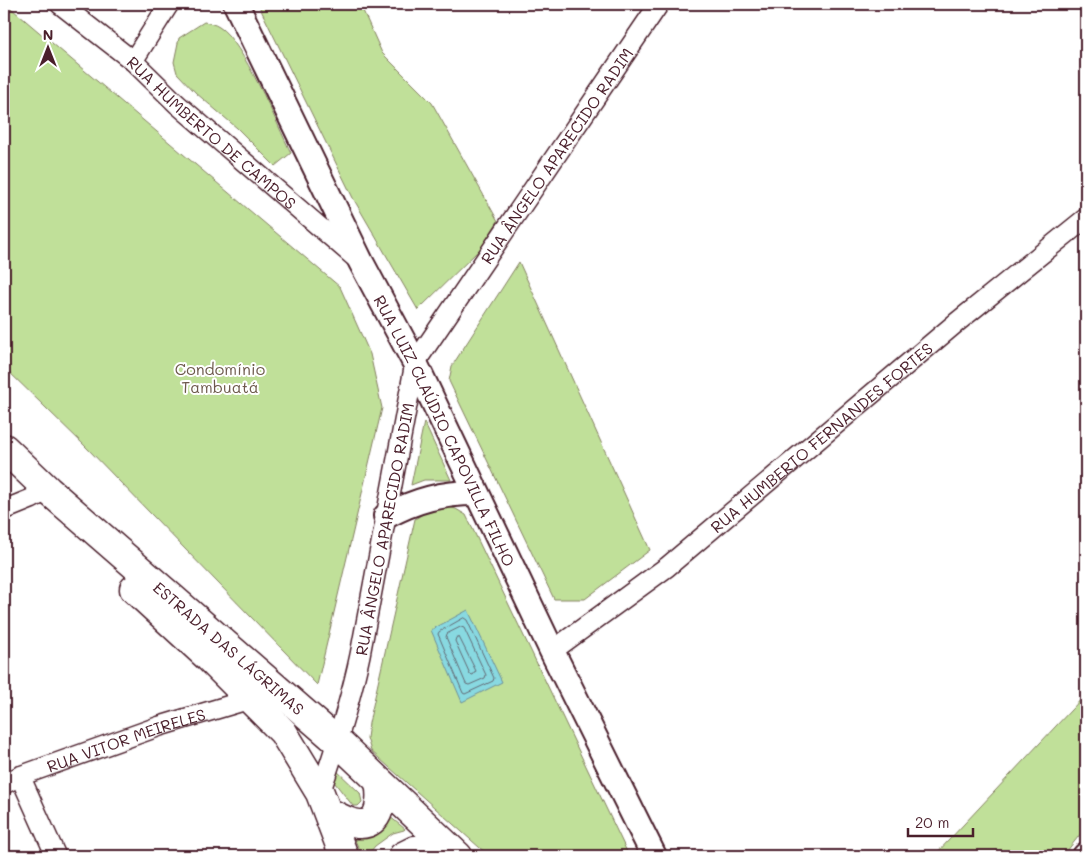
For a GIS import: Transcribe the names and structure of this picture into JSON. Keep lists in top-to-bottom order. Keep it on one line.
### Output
{"streets":{"main road":["ESTRADA DAS LÁGRIMAS"],"street":["RUA HUMBERTO DE CAMPOS","RUA ÂNGELO APARECIDO RADIM","RUA LUIZ CLAÚDIO CAPOVILLA FILHO","RUA HUMBERTO FERNANDES FORTES","RUA VITOR MEIRELES"]},"crossings":[["RUA HUMBERTO DE CAMPOS","RUA LUIZ CLAÚDIO CAPOVILLA FILHO"],["RUA ÂNGELO APARECIDO RADIM","RUA LUIZ CLAÚDIO CAPOVILLA FILHO"],["RUA ÂNGELO APARECIDO RADIM","ESTRADA DAS LÁGRIMAS"],["RUA LUIZ CLAÚDIO CAPOVILLA FILHO","RUA HUMBERTO FERNANDES FORTES"],["ESTRADA DAS LÁGRIMAS","RUA VITOR MEIRELES"]],"parks":["Condomínio Tambuatá"],"scale_bar":"20 m","north":"top"}
